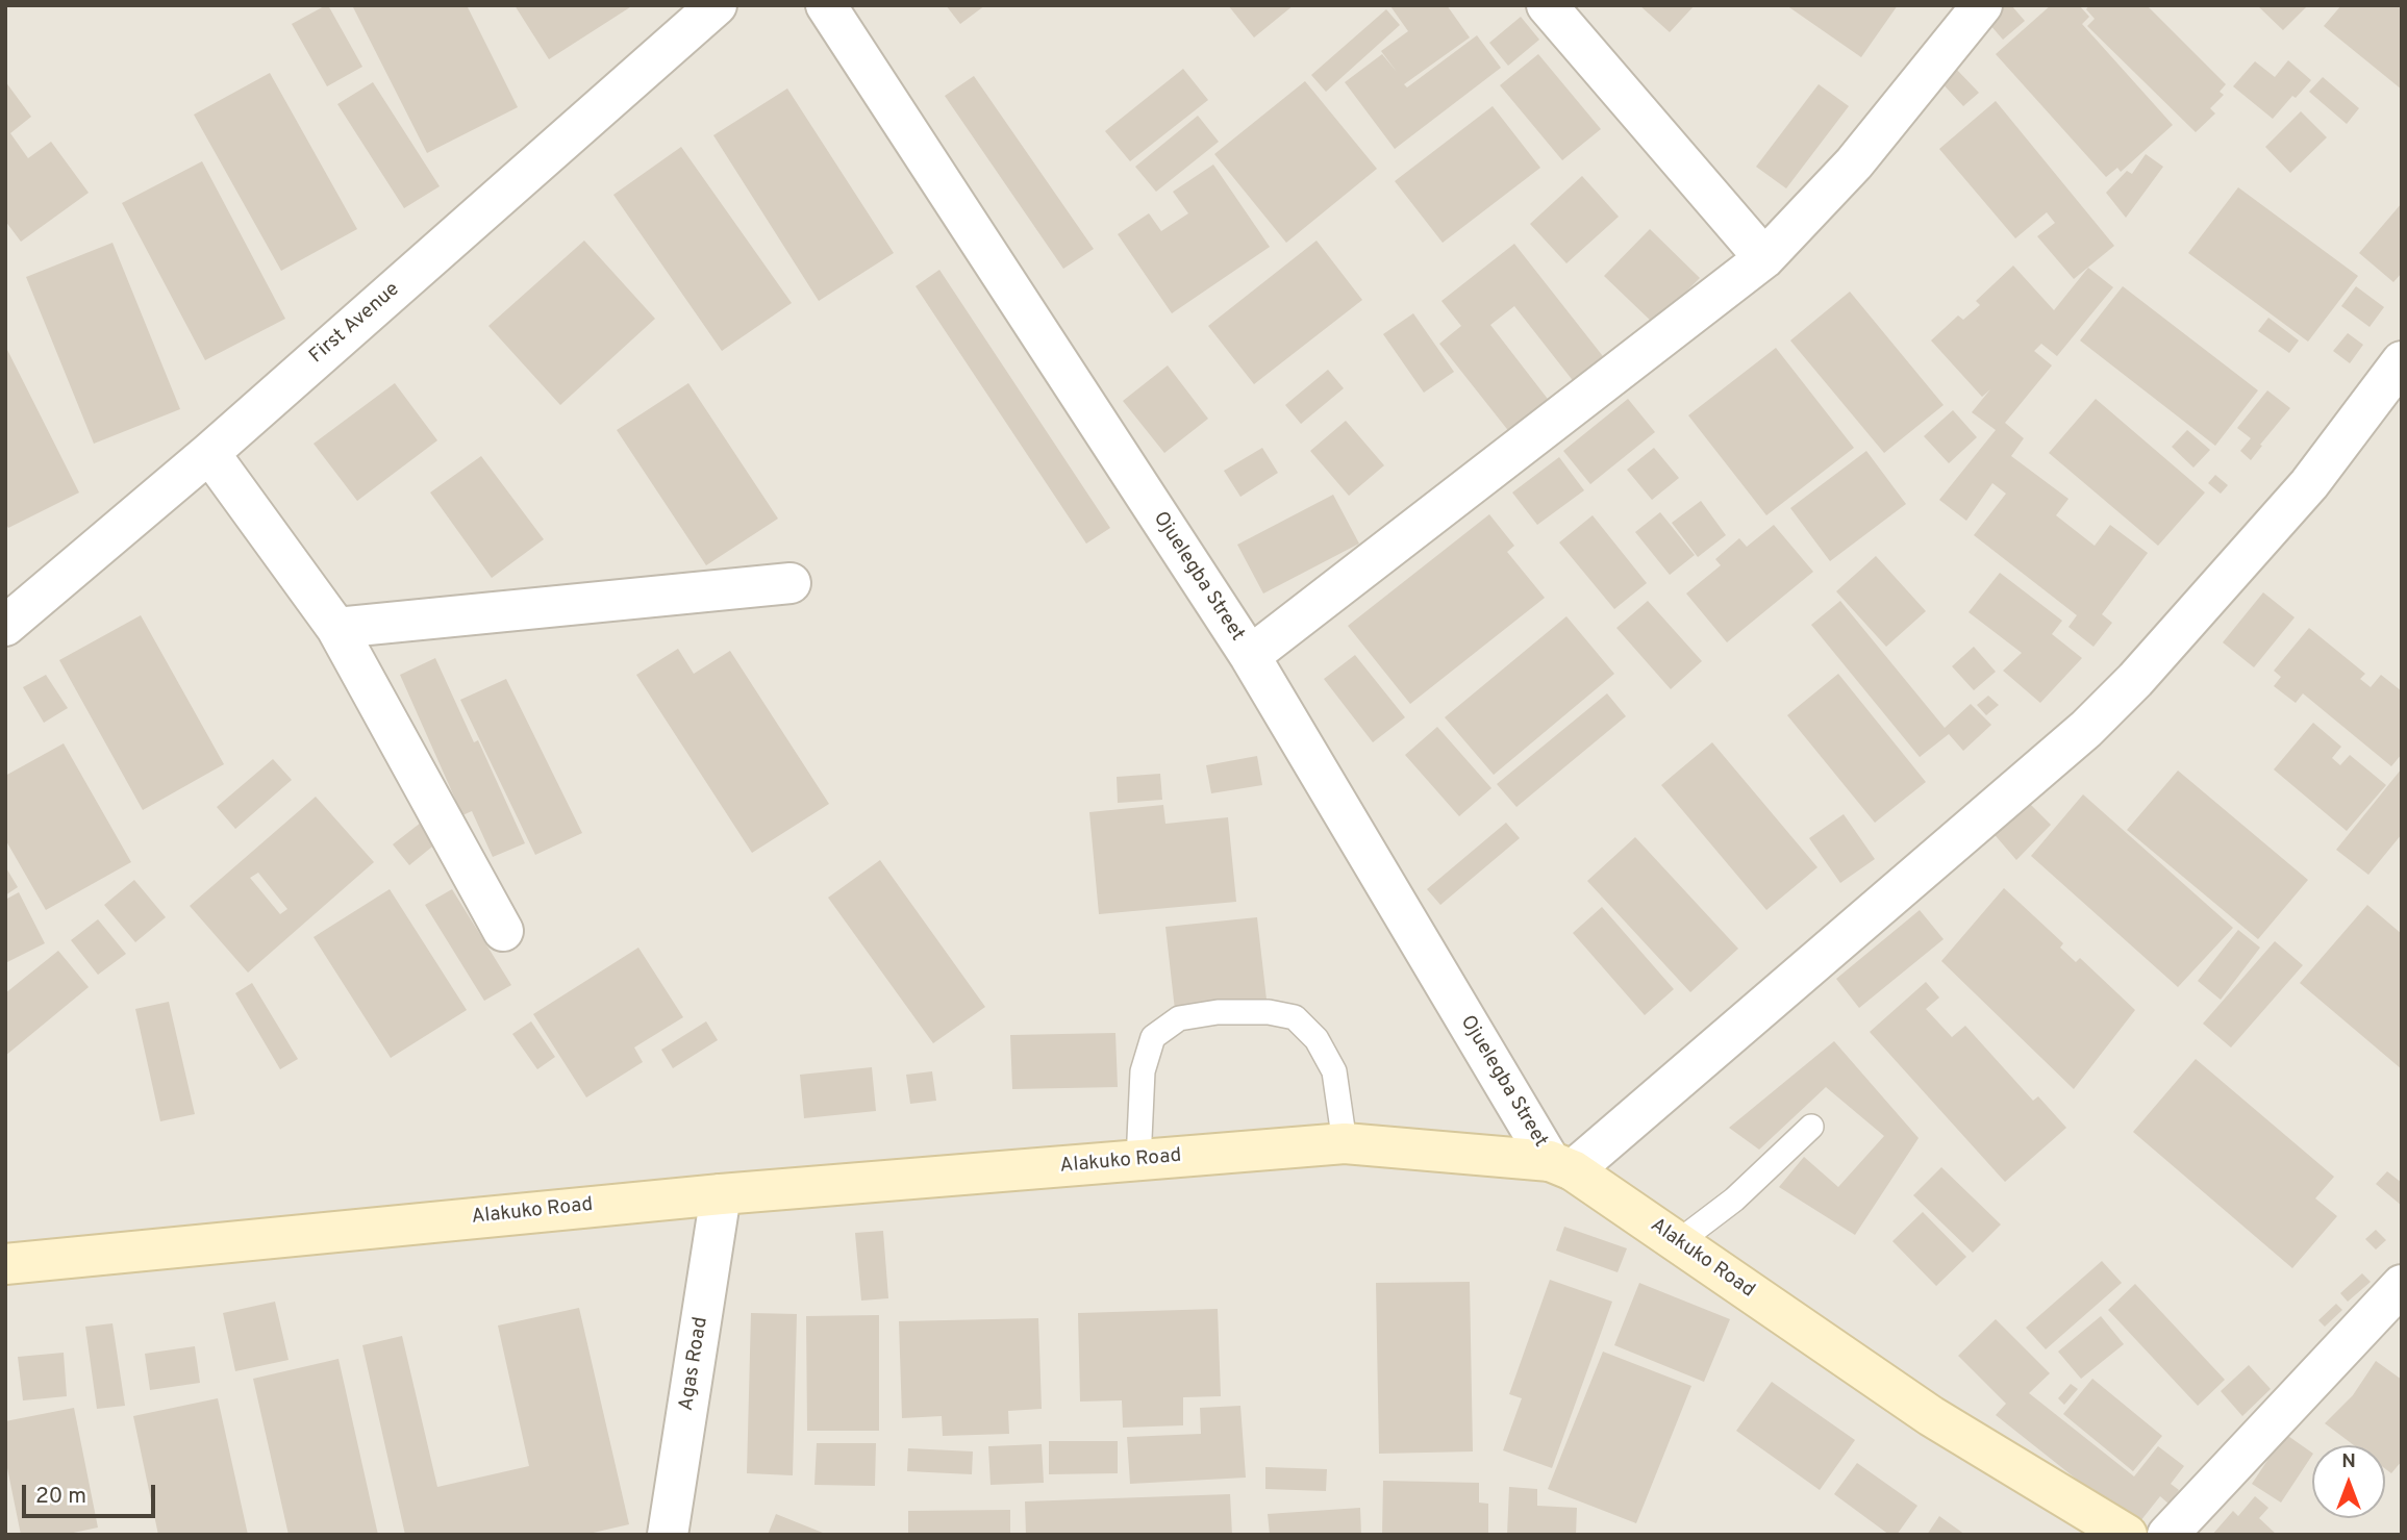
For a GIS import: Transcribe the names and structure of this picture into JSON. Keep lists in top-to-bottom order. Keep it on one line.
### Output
{"streets":{"main road":["Alakuko Road"],"street":["First Avenue","Ojuelegba Street","Agas Road"]},"crossings":[["Ojuelegba Street","Alakuko Road"],["Alakuko Road","Agas Road"]],"scale_bar":"20 m","north":"top"}
